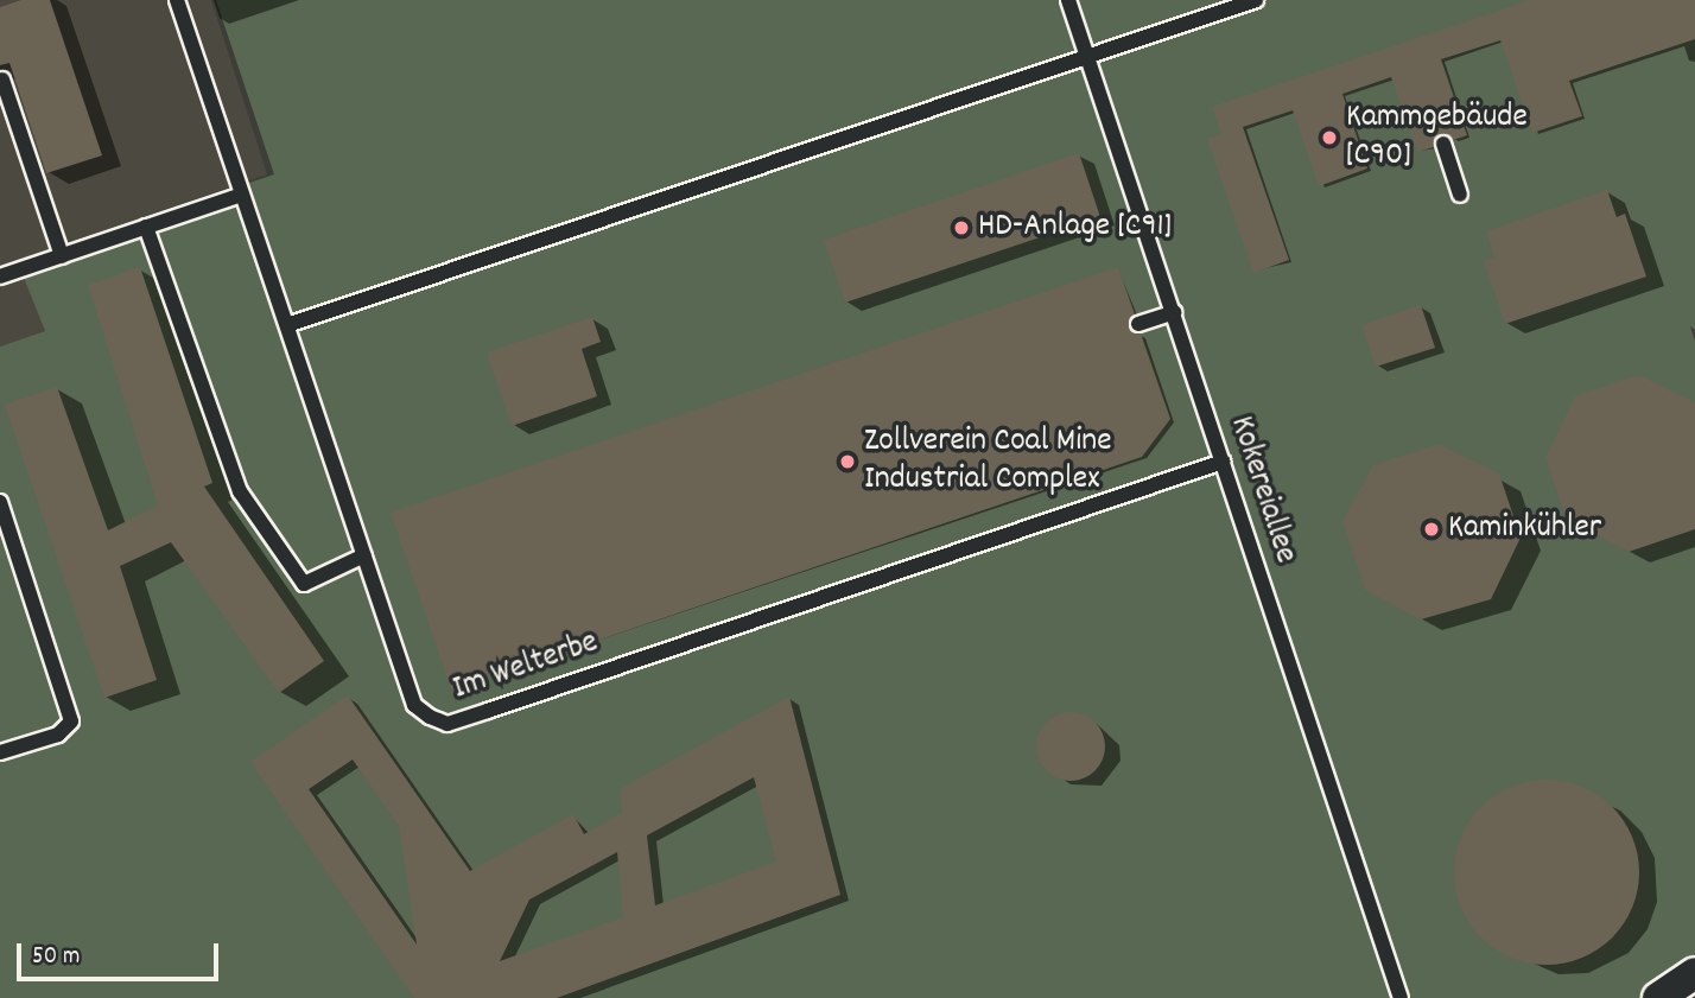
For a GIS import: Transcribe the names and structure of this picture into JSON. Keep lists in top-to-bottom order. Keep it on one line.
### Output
{"streets":{"lane":["Kokereiallee","Im Welterbe"]},"crossings":[["Kokereiallee","Im Welterbe"]],"places":["Kammgebäude [C90]","HD-Anlage [C91]","Zollverein Coal Mine Industrial Complex","Kaminkühler"],"scale_bar":"50 m"}
